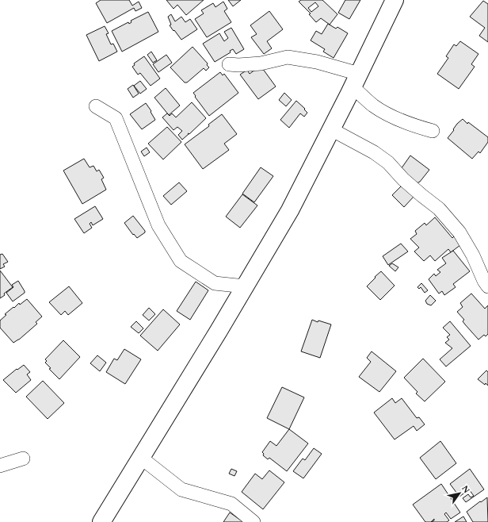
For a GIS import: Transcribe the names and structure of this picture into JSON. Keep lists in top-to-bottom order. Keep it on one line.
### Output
{"north":"top right"}
